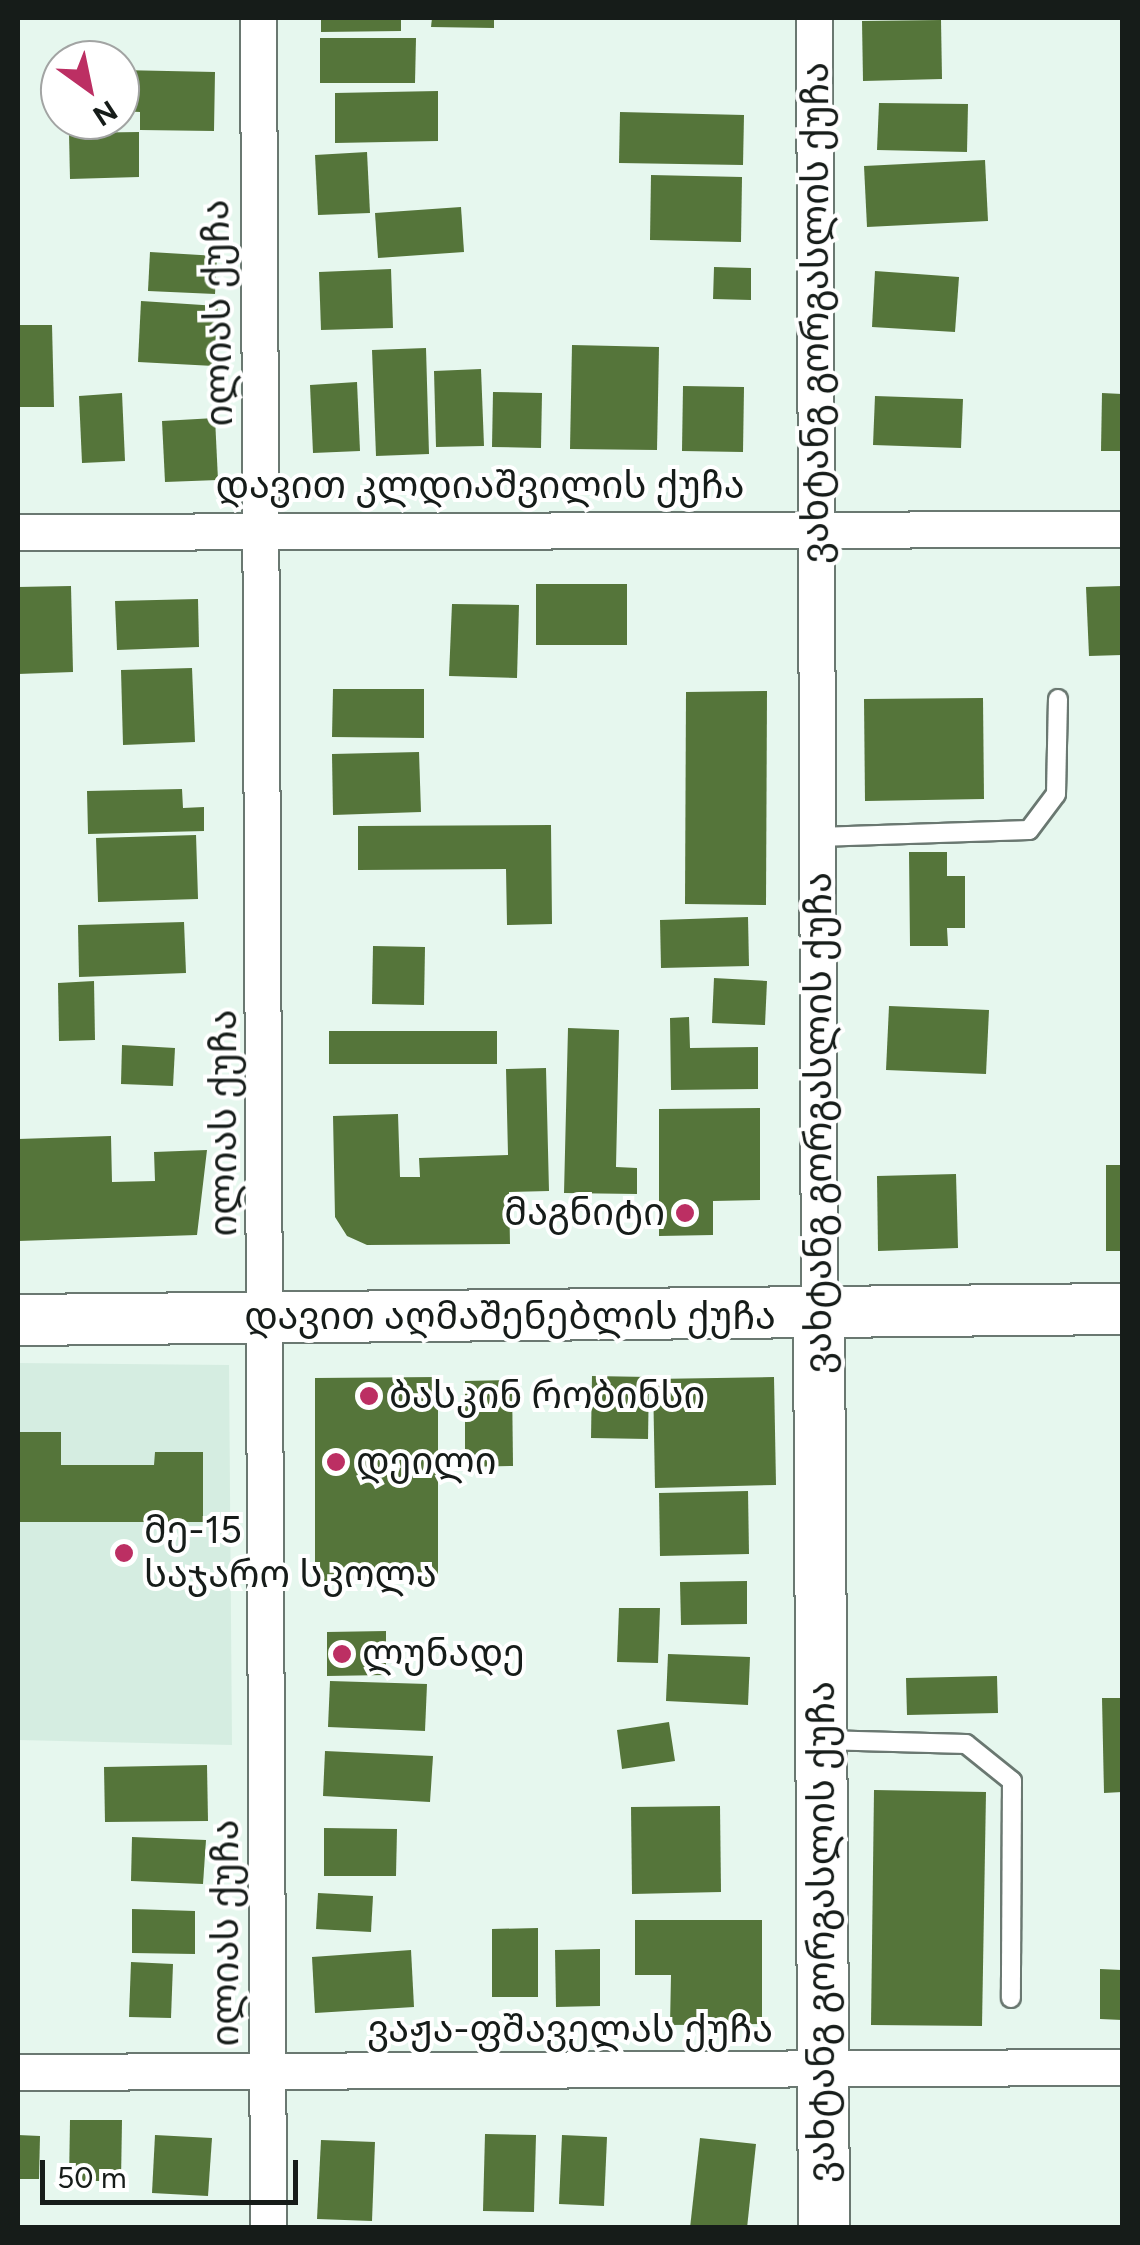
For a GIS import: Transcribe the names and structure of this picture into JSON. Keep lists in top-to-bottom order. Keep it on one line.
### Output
{"streets":{"street":["ილიას ქუჩა","ვახტანგ გორგასლის ქუჩა","დავით კლდიაშვილის ქუჩა","დავით აღმაშენებლის ქუჩა","ვაჟა-ფშაველას ქუჩა"]},"crossings":[["ილიას ქუჩა","დავით კლდიაშვილის ქუჩა"],["ილიას ქუჩა","დავით აღმაშენებლის ქუჩა"],["ილიას ქუჩა","ვაჟა-ფშაველას ქუჩა"],["ვახტანგ გორგასლის ქუჩა","დავით კლდიაშვილის ქუჩა"],["ვახტანგ გორგასლის ქუჩა","დავით აღმაშენებლის ქუჩა"],["ვახტანგ გორგასლის ქუჩა","ვაჟა-ფშაველას ქუჩა"]],"places":["მაგნიტი","ბასკინ რობინსი","დეილი","მე-15 საჯარო სკოლა","ლუნადე"],"scale_bar":"50 m","north":"bottom right"}
